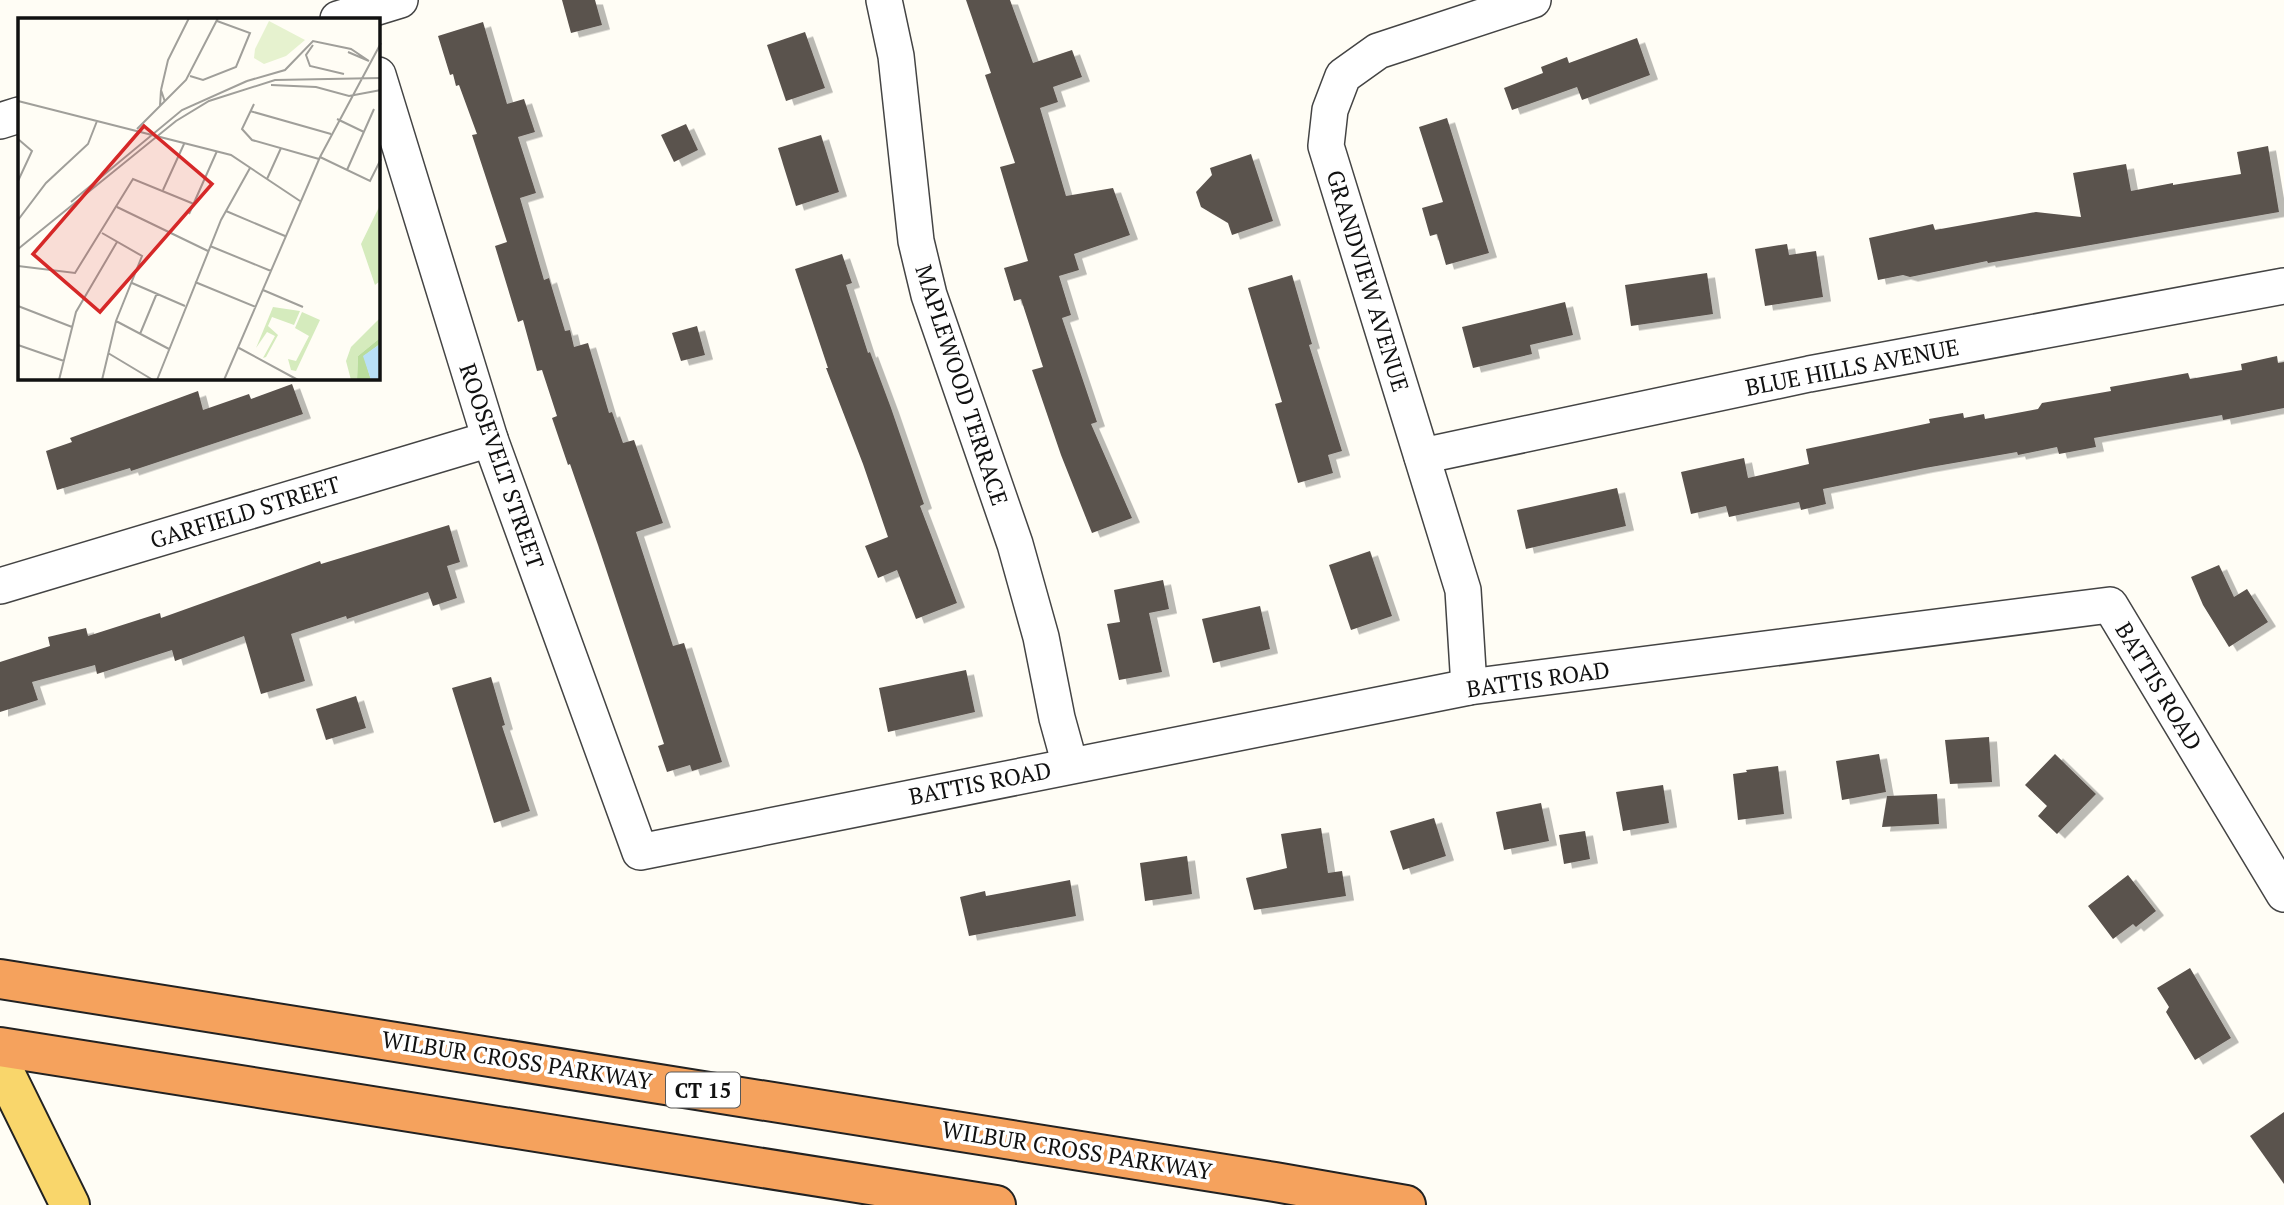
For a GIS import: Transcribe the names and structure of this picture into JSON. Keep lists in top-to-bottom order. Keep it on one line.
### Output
{"streets":{"highway":["WILBUR CROSS PARKWAY","CT 15"],"street":["GRANDVIEW AVENUE","BLUE HILLS AVENUE","MAPLEWOOD TERRACE","ROOSEVELT STREET","GARFIELD STREET","BATTIS ROAD"]},"crossings":[["GRANDVIEW AVENUE","BLUE HILLS AVENUE"],["GRANDVIEW AVENUE","BATTIS ROAD"],["MAPLEWOOD TERRACE","BATTIS ROAD"],["ROOSEVELT STREET","GARFIELD STREET"],["ROOSEVELT STREET","BATTIS ROAD"]]}
